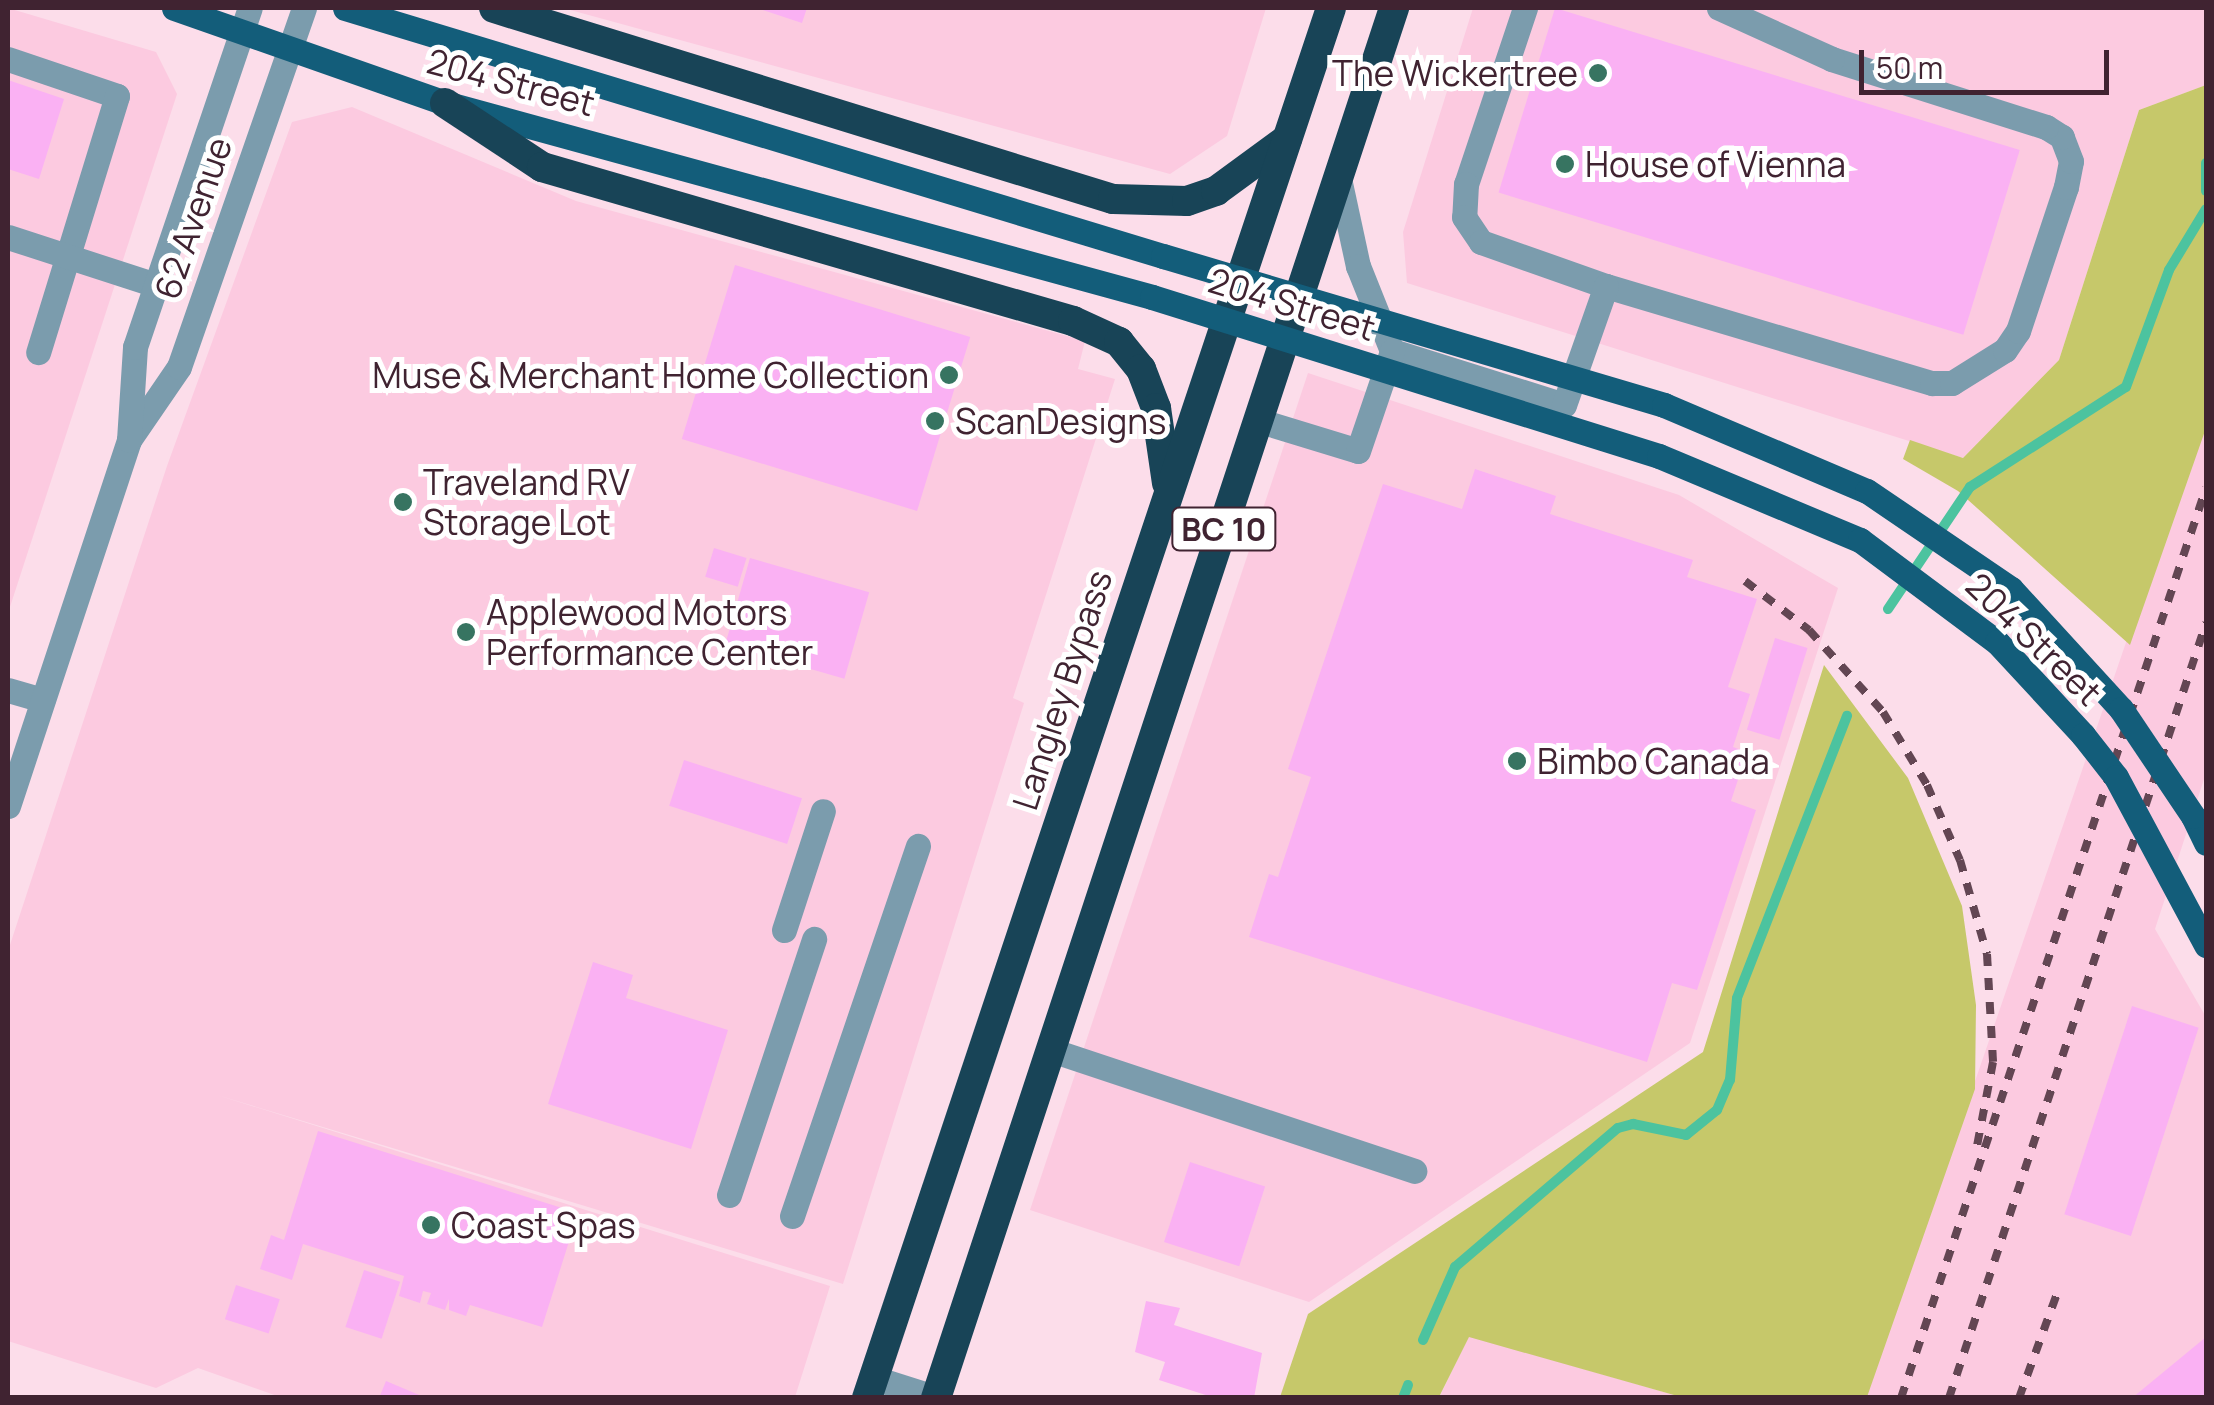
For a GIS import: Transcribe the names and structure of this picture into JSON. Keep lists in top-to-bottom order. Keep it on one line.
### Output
{"streets":{"highway":["BC 10","Langley Bypass"],"main road":["204 Street"],"street":["62 Avenue"]},"crossings":[["204 Street","62 Avenue"]],"places":["The Wickertree","House of Vienna","Muse & Merchant Home Collection","ScanDesigns","Traveland RV Storage Lot","Applewood Motors Performance Center","Bimbo Canada","Coast Spas"],"scale_bar":"50 m"}
